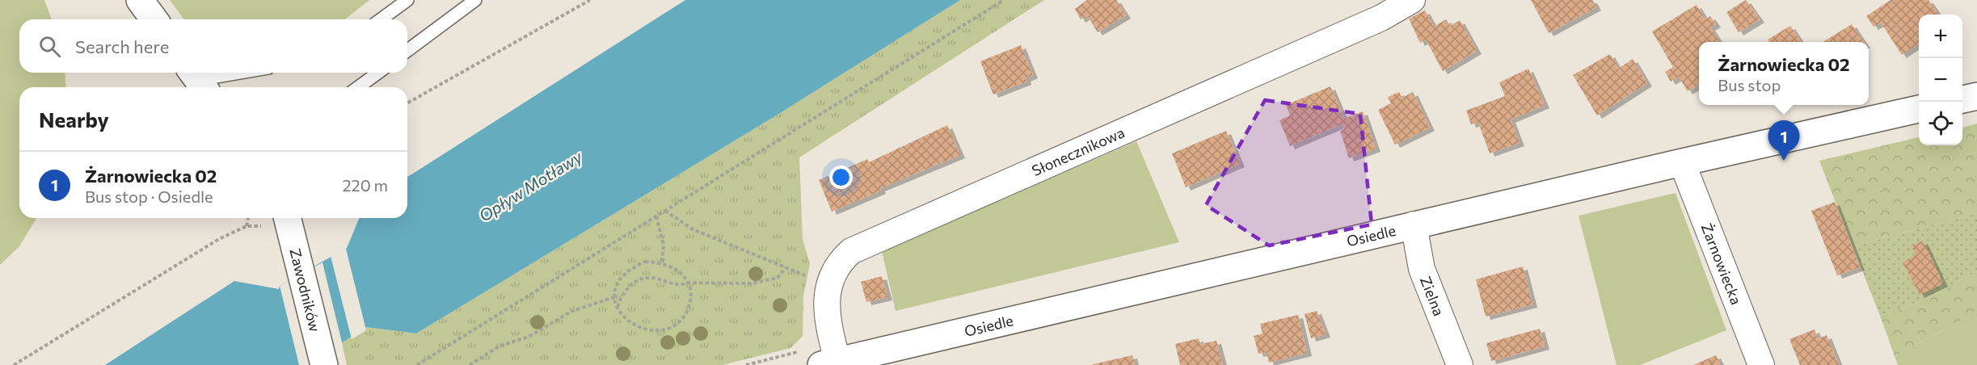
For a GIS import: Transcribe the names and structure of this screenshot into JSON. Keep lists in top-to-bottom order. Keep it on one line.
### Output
{"streets":{"street":["Słonecznikowa","Osiedle","Żarnowiecka","Zawodników","Zielna"]},"crossings":[["Słonecznikowa","Osiedle"],["Osiedle","Żarnowiecka"],["Osiedle","Zielna"]],"water":["Opływ Motławy"],"page":{"map_buttons":["+","−"],"search":"Search here","popup":["Żarnowiecka 02","Bus stop"],"heading":"Nearby","pins":"1","list":[{"mark":"1","name":"Żarnowiecka 02","note":"Bus stop · Osiedle","value":"220 m"}]}}
